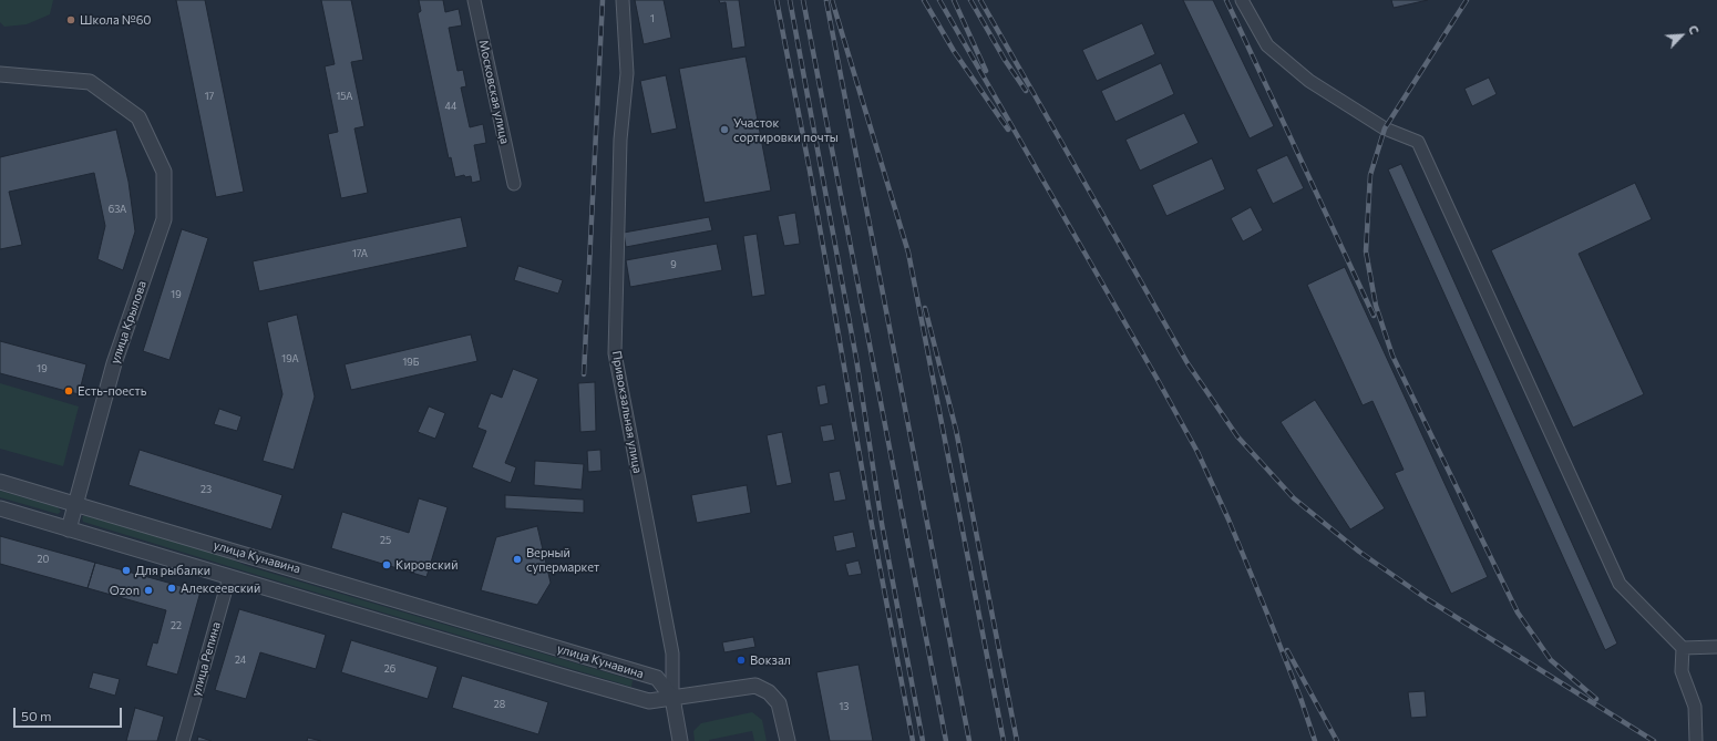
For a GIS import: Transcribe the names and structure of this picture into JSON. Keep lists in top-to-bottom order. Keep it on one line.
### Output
{"streets":{"street":["Московская улица","улица Крылова","Привокзальная улица","улица Кунавина","улица Репина"]},"crossings":[["улица Крылова","улица Кунавина"],["Привокзальная улица","улица Кунавина"],["улица Кунавина","улица Репина"]],"places":["Школа №60","Участок сортировки почты","Есть-поесть","Верный супермаркет","Кировский","Для рыбалки","Алексеевский","Ozon","Вокзал"],"house_numbers":["1","17","15А","44","63А","17А","9","19","19А","19Б","19","23","25","20","22","24","26","28","13"],"scale_bar":"50 m","north":"top right"}
